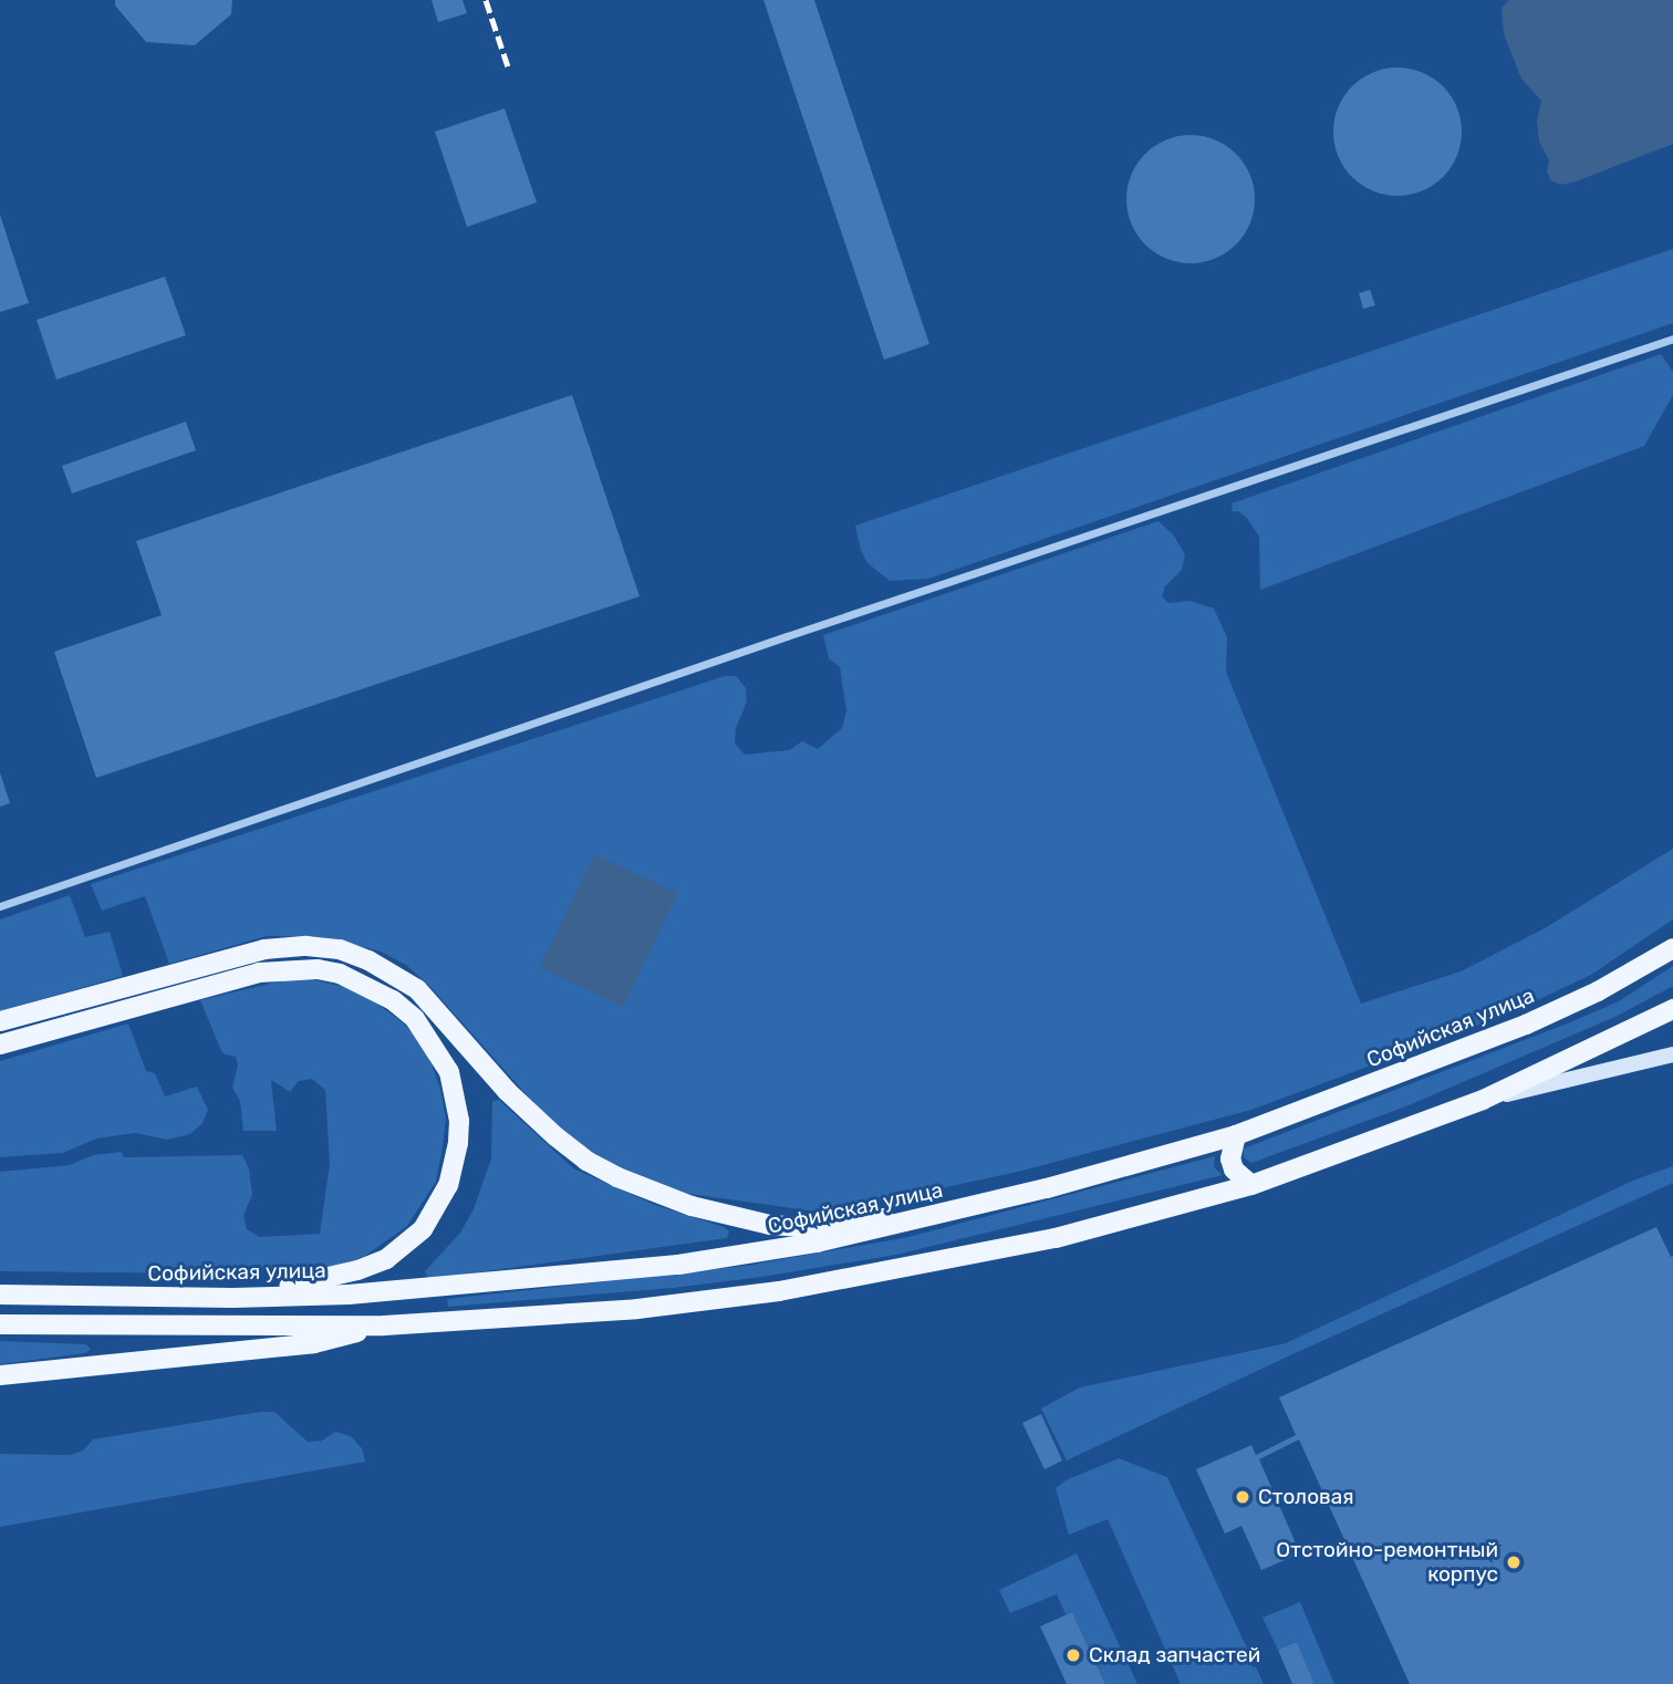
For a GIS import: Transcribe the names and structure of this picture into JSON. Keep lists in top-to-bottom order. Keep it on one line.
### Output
{"streets":{"main road":["Софийская улица"]},"places":["Столовая","Отстойно-ремонтный корпус","Склад запчастей"]}
